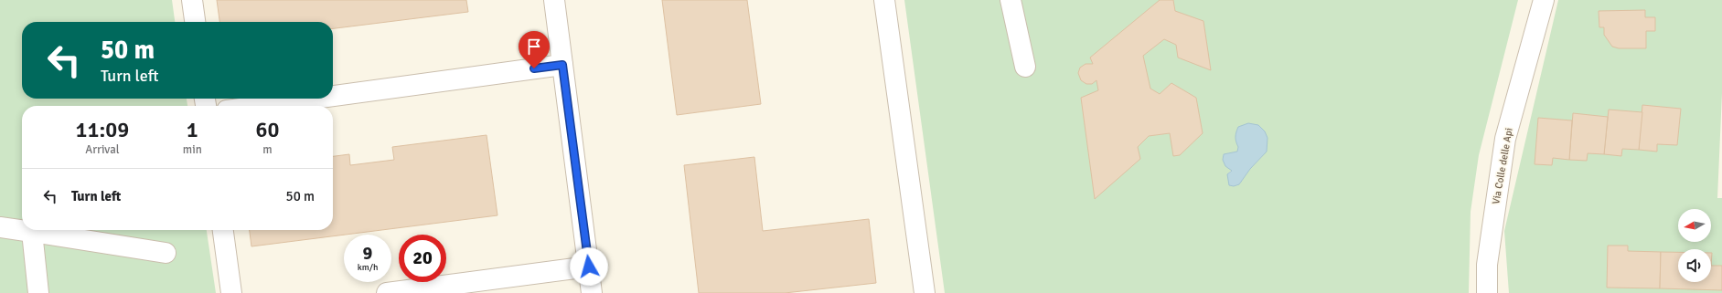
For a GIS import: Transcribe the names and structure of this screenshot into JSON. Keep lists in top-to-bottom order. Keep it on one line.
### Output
{"streets":{"street":["Via Colle delle Api"]},"north":"left","page":{"turn":["50 m","Turn left"],"eta":["11:09","Arrival","1","min","60","m"],"list":[{"name":"Turn left","value":"50 m"}],"speed":"9 km/h","limit":"20"}}
